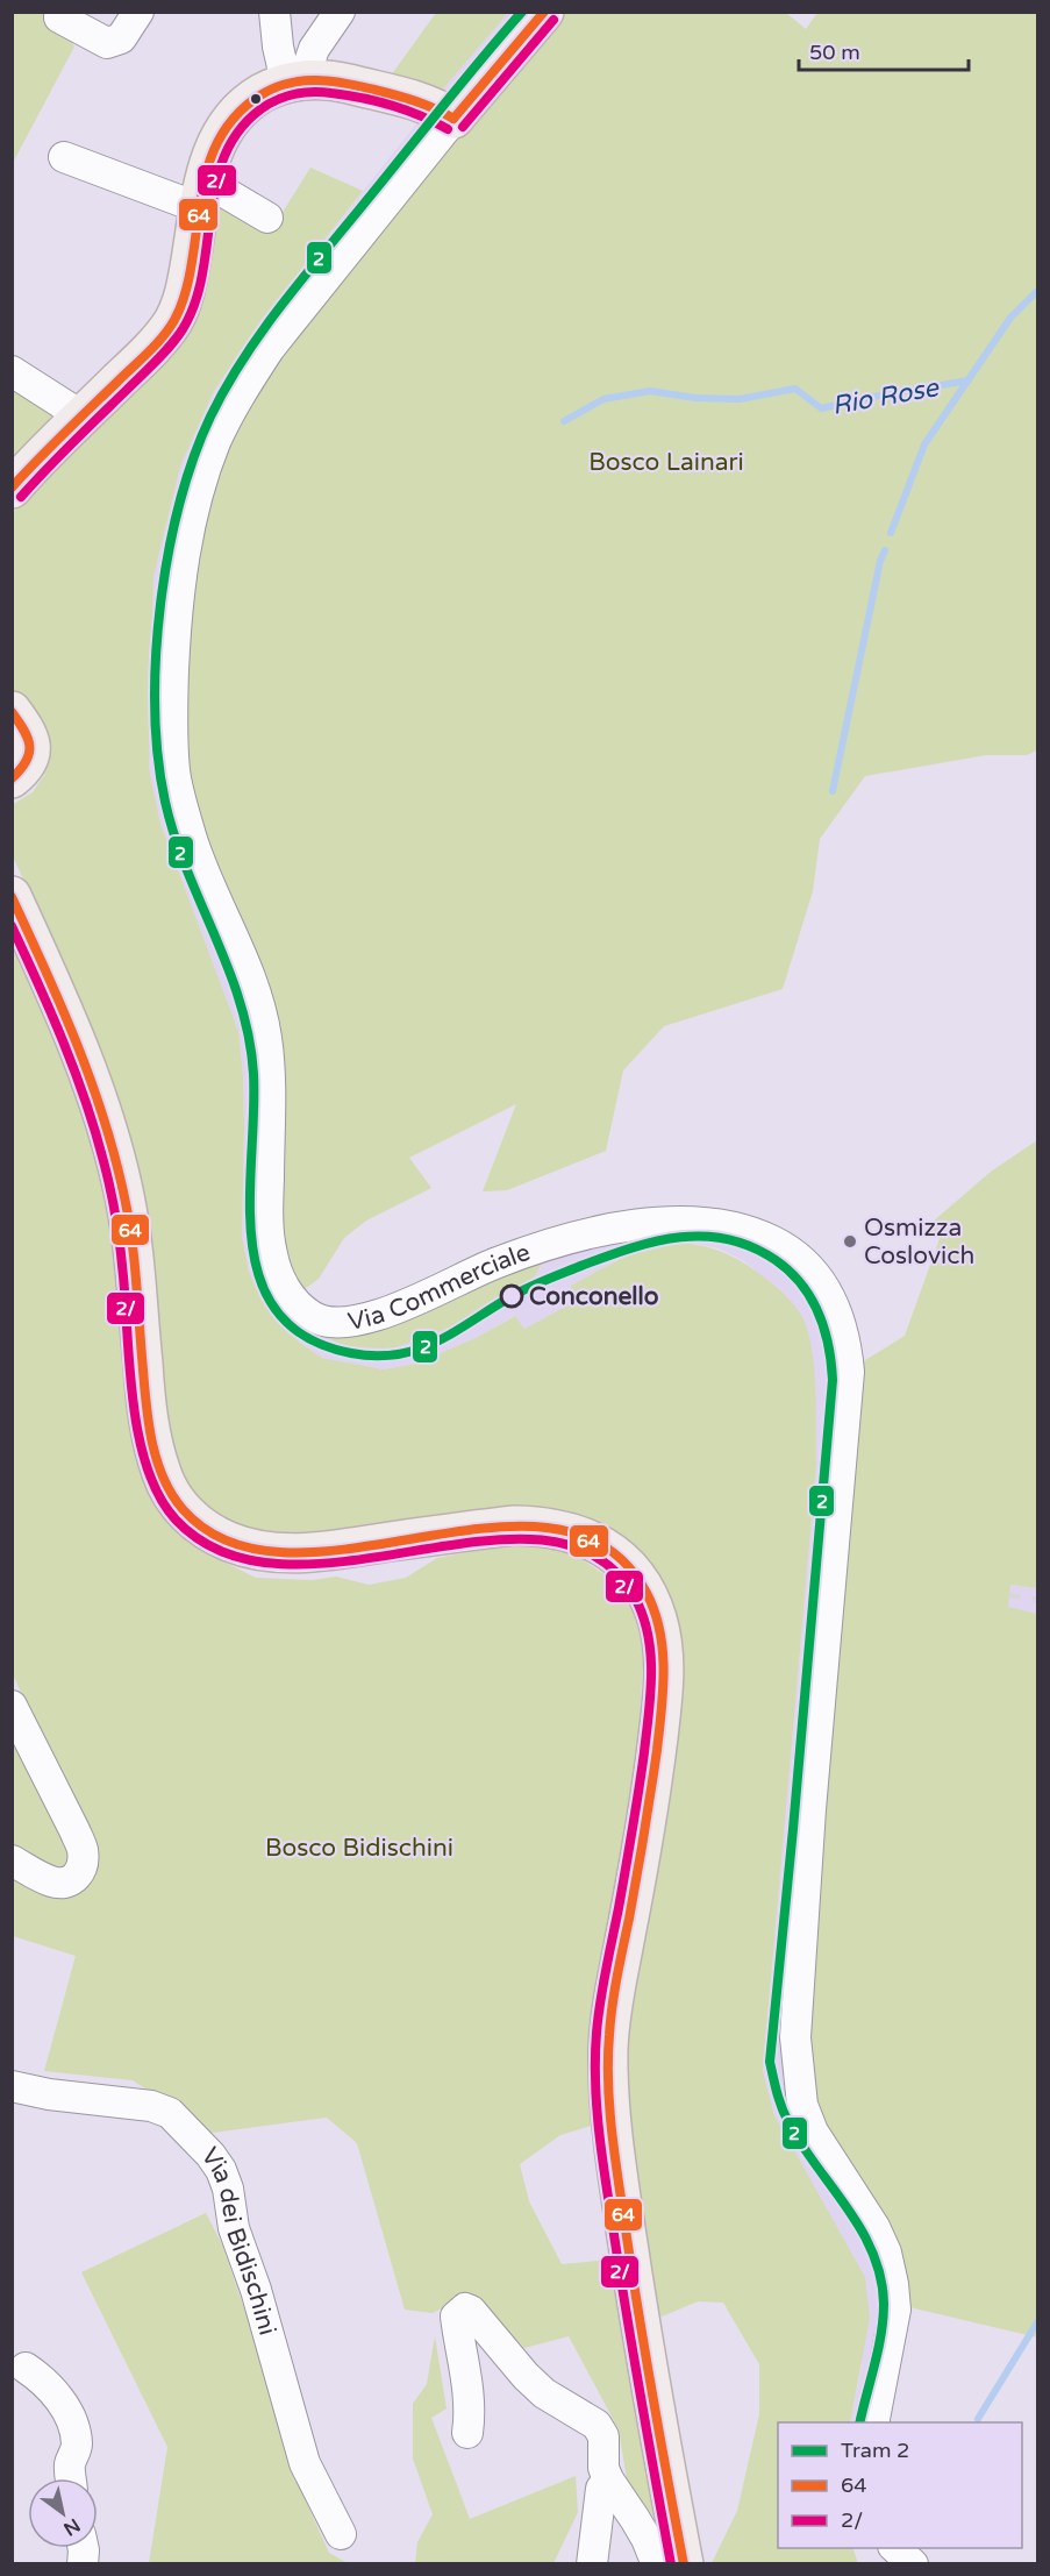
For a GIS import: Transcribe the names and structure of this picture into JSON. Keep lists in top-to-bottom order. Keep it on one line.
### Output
{"streets":{"main road":["Via Commerciale"],"street":["Via dei Bidischini"]},"water":["Rio Rose"],"parks":["Bosco Lainari","Bosco Bidischini"],"places":["Osmizza Coslovich","Conconello"],"lines":["tram line 2","transit line 64","transit line 2/"],"legend":["Tram 2","64","2/"],"scale_bar":"50 m","north":"bottom right"}
